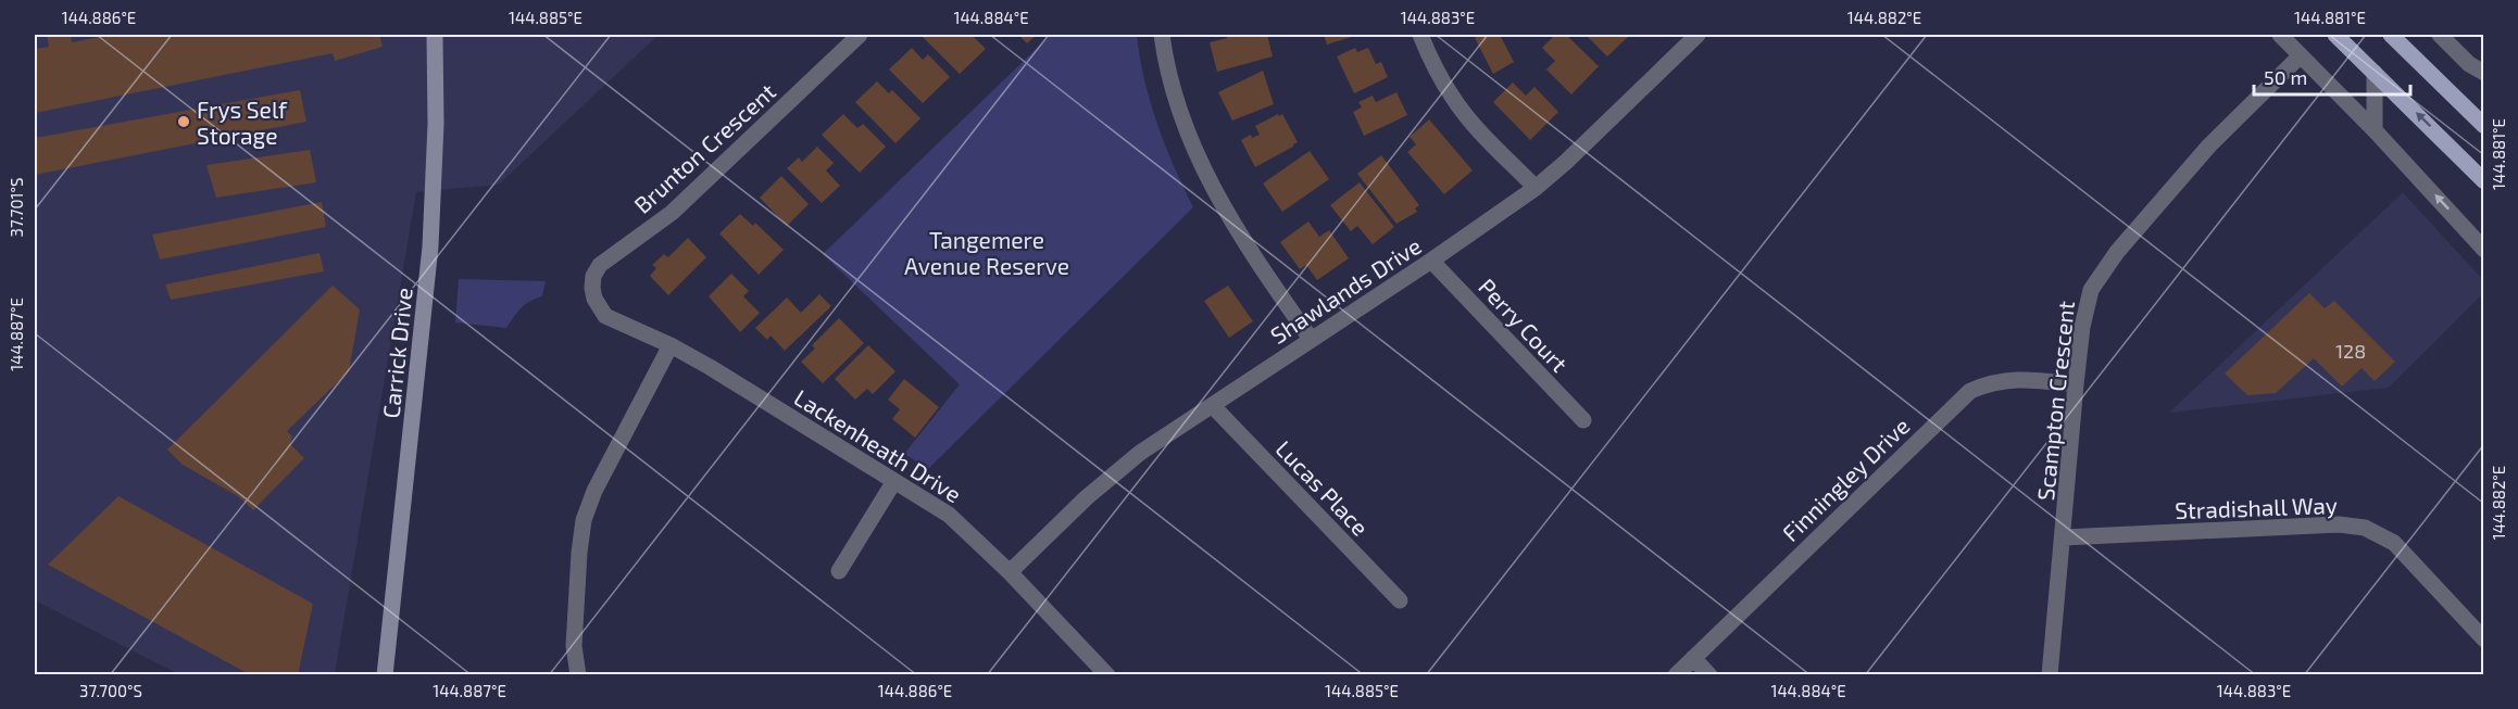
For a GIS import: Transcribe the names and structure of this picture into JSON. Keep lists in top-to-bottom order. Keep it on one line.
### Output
{"streets":{"street":["Brunton Crescent","Shawlands Drive","Perry Court","Carrick Drive","Scampton Crescent","Lackenheath Drive","Finningley Drive","Lucas Place","Stradishall Way"]},"crossings":[["Brunton Crescent","Lackenheath Drive"],["Shawlands Drive","Perry Court"],["Shawlands Drive","Lackenheath Drive"],["Shawlands Drive","Lucas Place"],["Scampton Crescent","Finningley Drive"],["Scampton Crescent","Stradishall Way"]],"parks":["Tangemere Avenue Reserve"],"places":["Frys Self Storage"],"house_numbers":["128"],"scale_bar":"50 m","coordinates":["144.886°E","144.885°E","144.884°E","144.883°E","144.882°E","144.881°E","37.701°S","144.887°E","37.700°S"]}
